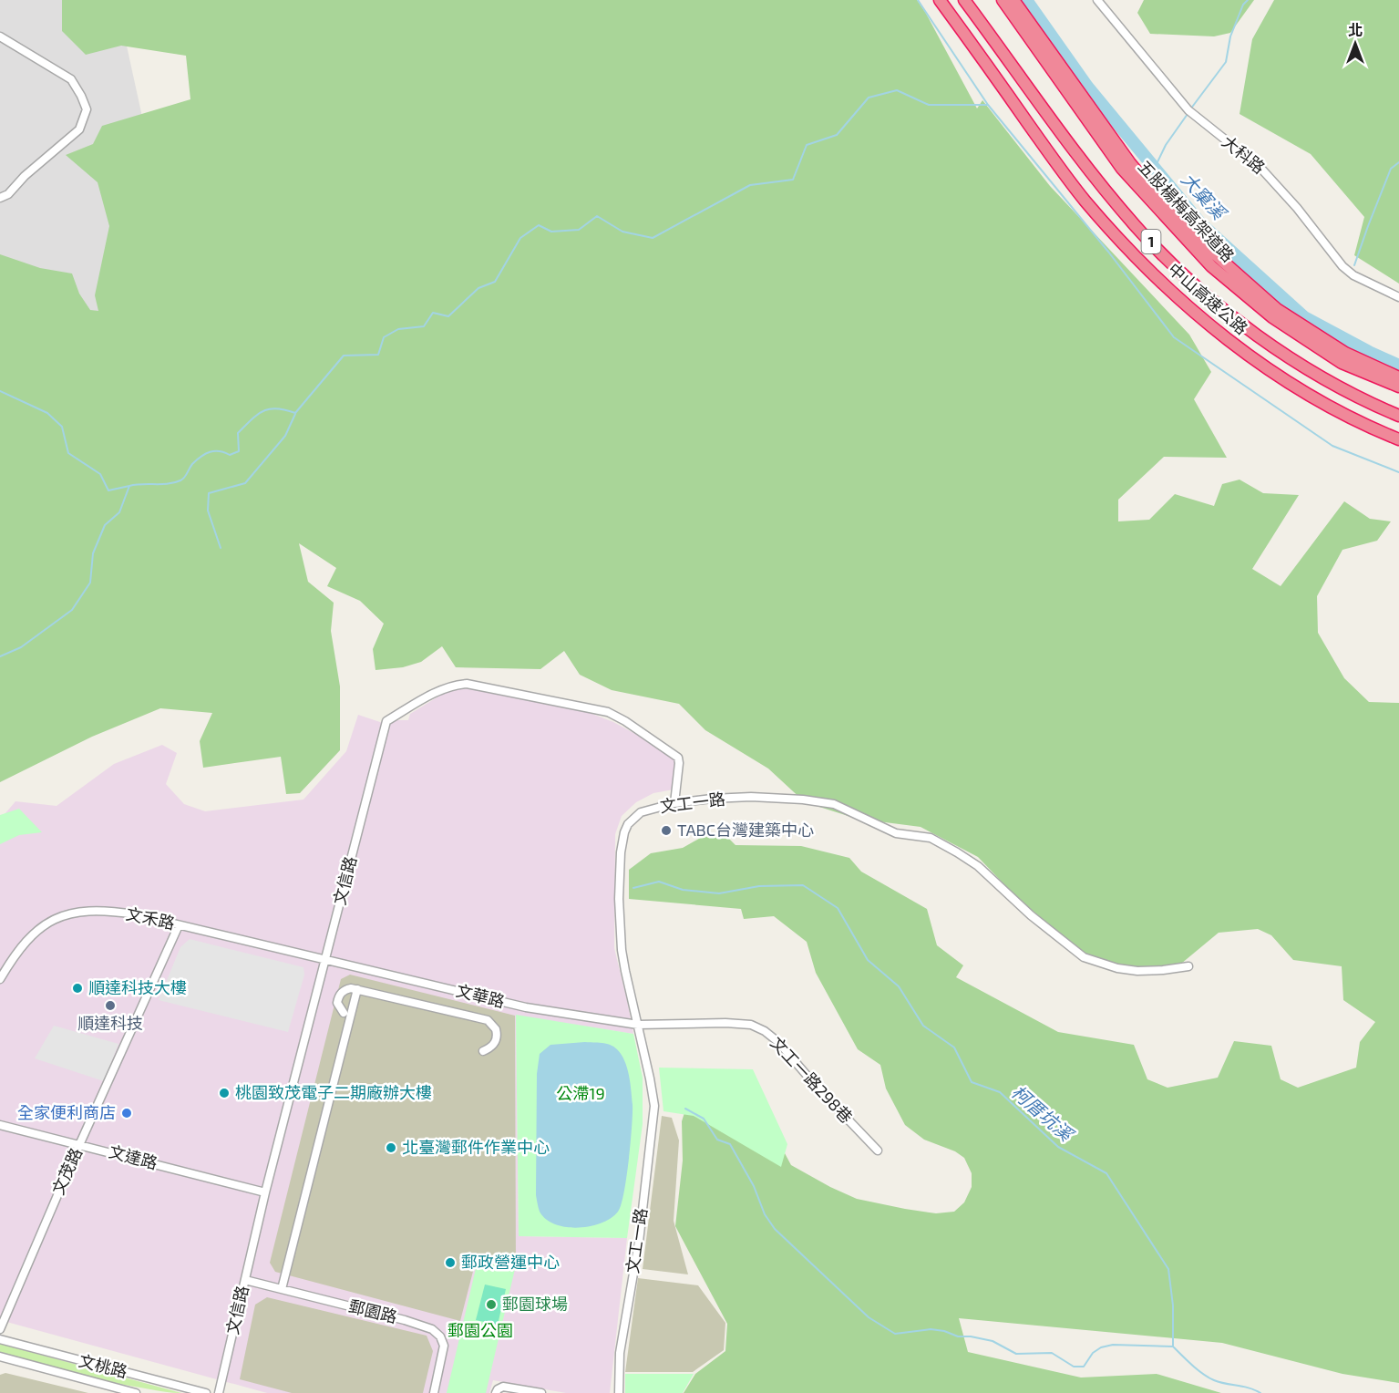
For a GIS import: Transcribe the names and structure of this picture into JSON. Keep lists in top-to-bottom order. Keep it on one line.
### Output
{"streets":{"highway":["五股楊梅高架道路","1","中山高速公路"],"street":["大科路","文工一路","文信路","文禾路","文華路","文工一路298巷","文達路","文茂路","郵園路","文桃路"]},"crossings":[["文工一路","文信路"],["文工一路","文華路"],["文工一路","文工一路298巷"],["文信路","文禾路"],["文信路","文華路"],["文信路","文達路"],["文信路","郵園路"],["文禾路","文華路"],["文禾路","文茂路"],["文華路","文工一路298巷"],["文達路","文茂路"]],"water":["大窠溪","柯厝坑溪"],"parks":["公滯19","郵園公園"],"places":["TABC台灣建築中心","順達科技大樓","順達科技","桃園致茂電子二期廠辦大樓","全家便利商店","北臺灣郵件作業中心","郵政營運中心","郵園球場"],"north":"top"}
